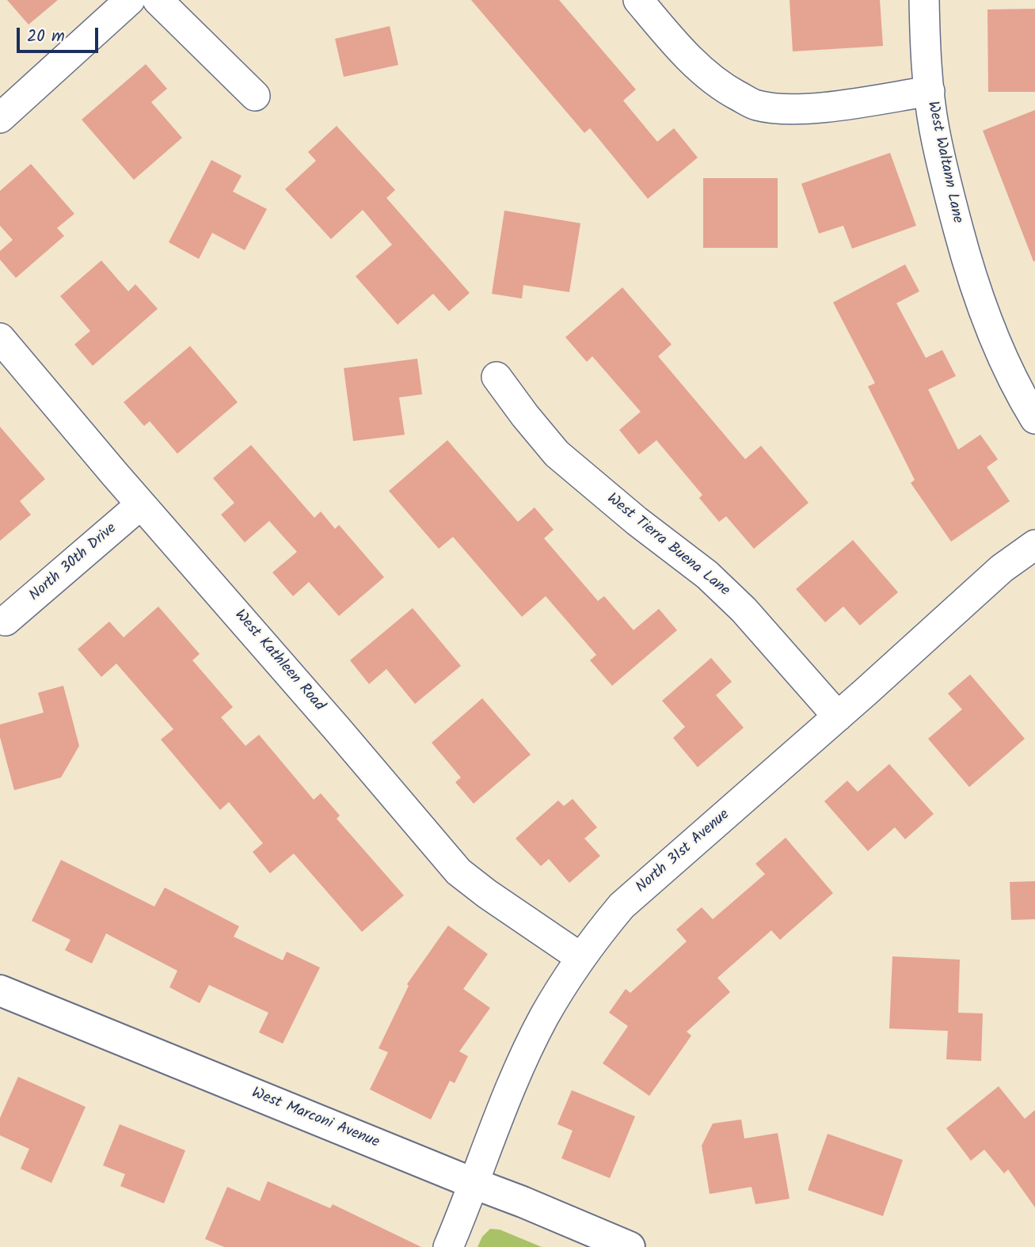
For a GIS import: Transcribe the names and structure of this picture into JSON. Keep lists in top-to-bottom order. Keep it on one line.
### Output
{"streets":{"street":["West Waltann Lane","West Tierra Buena Lane","North 30th Drive","West Kathleen Road","North 31st Avenue","West Marconi Avenue"]},"crossings":[["West Tierra Buena Lane","North 31st Avenue"],["North 30th Drive","West Kathleen Road"],["West Kathleen Road","North 31st Avenue"],["North 31st Avenue","West Marconi Avenue"]],"scale_bar":"20 m"}
